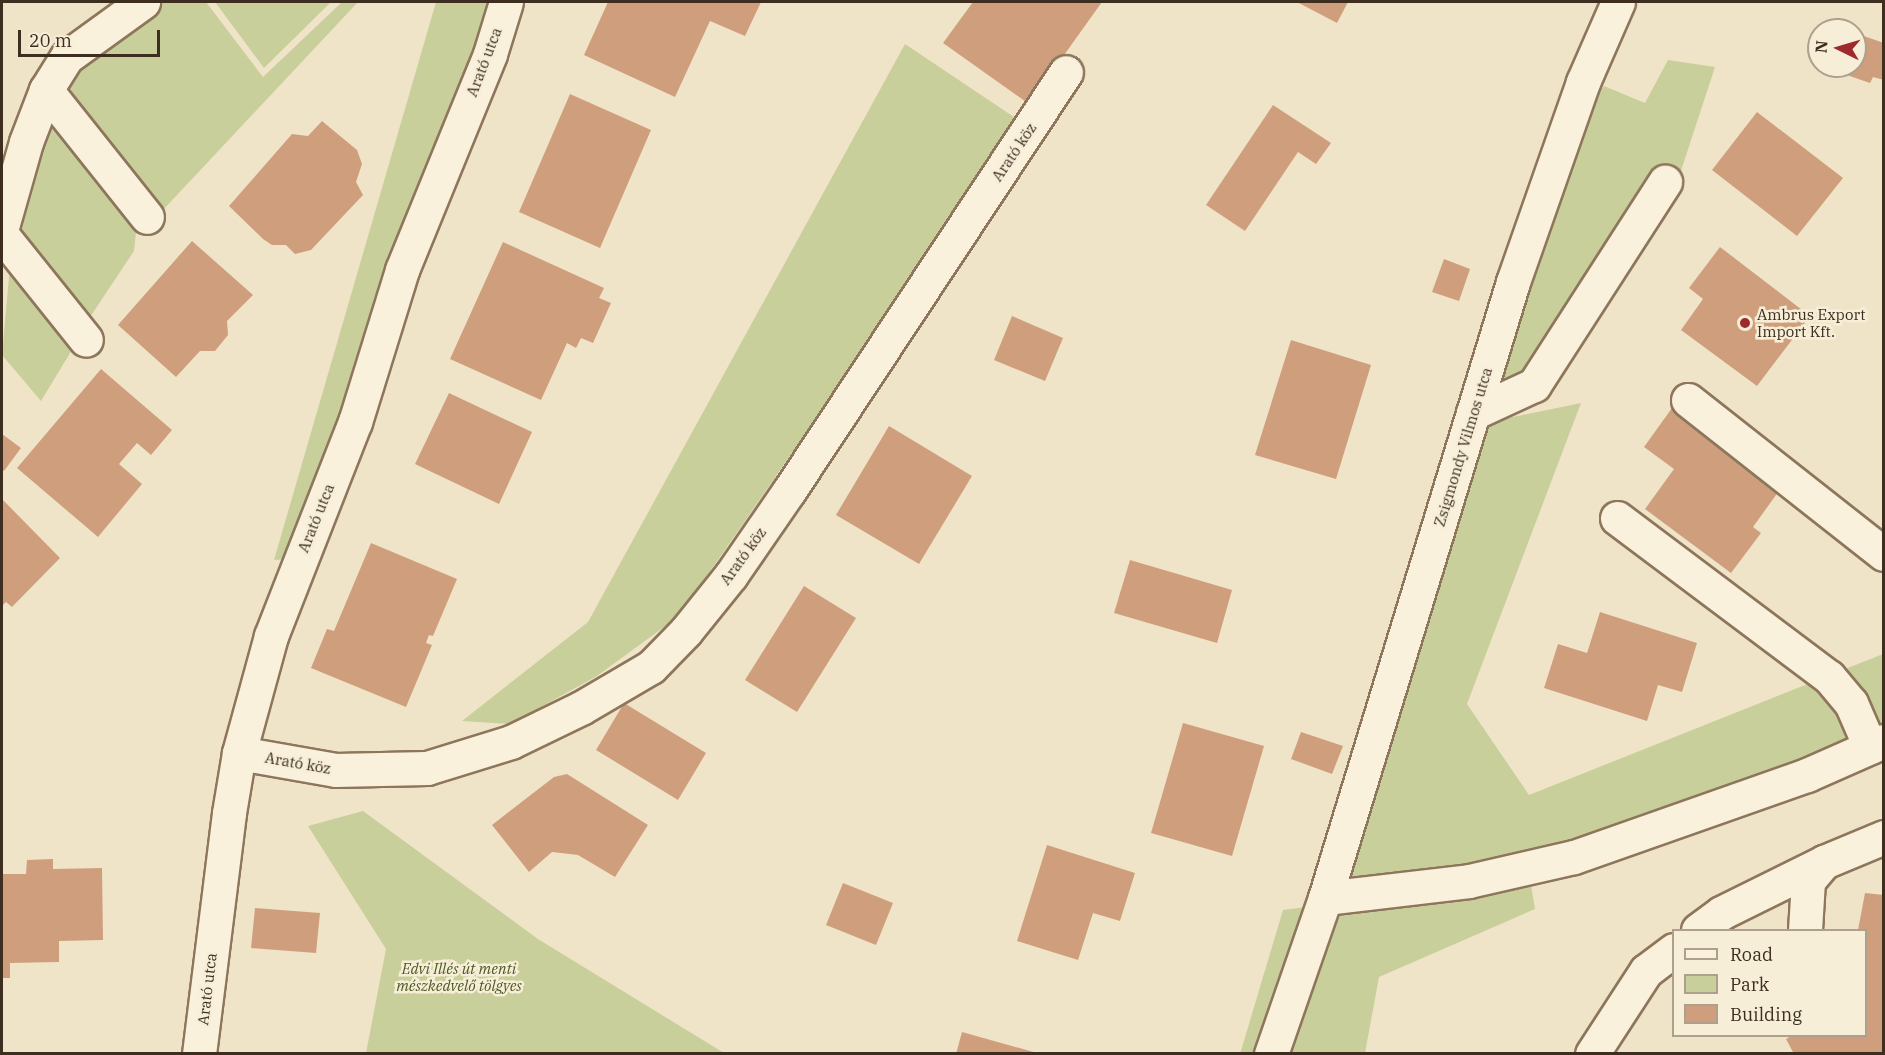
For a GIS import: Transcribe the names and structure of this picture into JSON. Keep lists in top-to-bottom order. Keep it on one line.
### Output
{"streets":{"street":["Arató utca","Arató köz","Zsigmondy Vilmos utca"]},"crossings":[["Arató utca","Arató köz"]],"parks":["Edvi Illés út menti mészkedvelő tölgyes"],"places":["Ambrus Export Import Kft."],"legend":["Road","Park","Building"],"scale_bar":"20 m","north":"left"}
